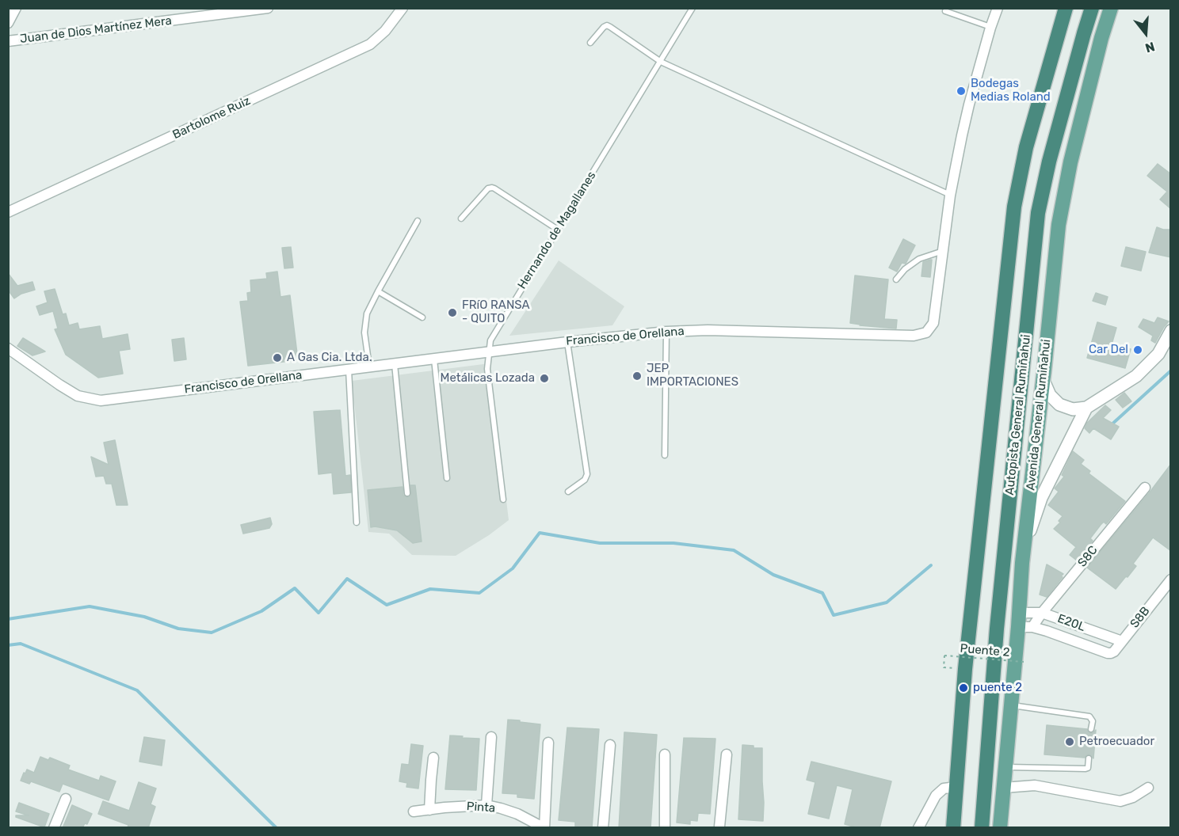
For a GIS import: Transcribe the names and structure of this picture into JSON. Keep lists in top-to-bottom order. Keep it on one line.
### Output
{"streets":{"highway":["Autopista General Rumiñahui"],"main road":["Avenida General Rumiñahui"],"street":["Juan de Dios Martínez Mera","Bartolome Ruiz","Francisco de Orellana","S8C","S8B","E20L","Pinta"],"lane":["Hernando de Magallanes"],"path":["Puente 2"]},"crossings":[["Hernando de Magallanes","Francisco de Orellana"],["Avenida General Rumiñahui","S8C"],["Avenida General Rumiñahui","E20L"],["S8C","E20L"],["S8B","E20L"]],"places":["Bodegas Medias Roland","FRíO RANSA - QUITO","Car Del","A Gas Cia. Ltda.","JEP IMPORTACIONES","Metálicas Lozada","puente 2","Petroecuador"],"north":"bottom"}
